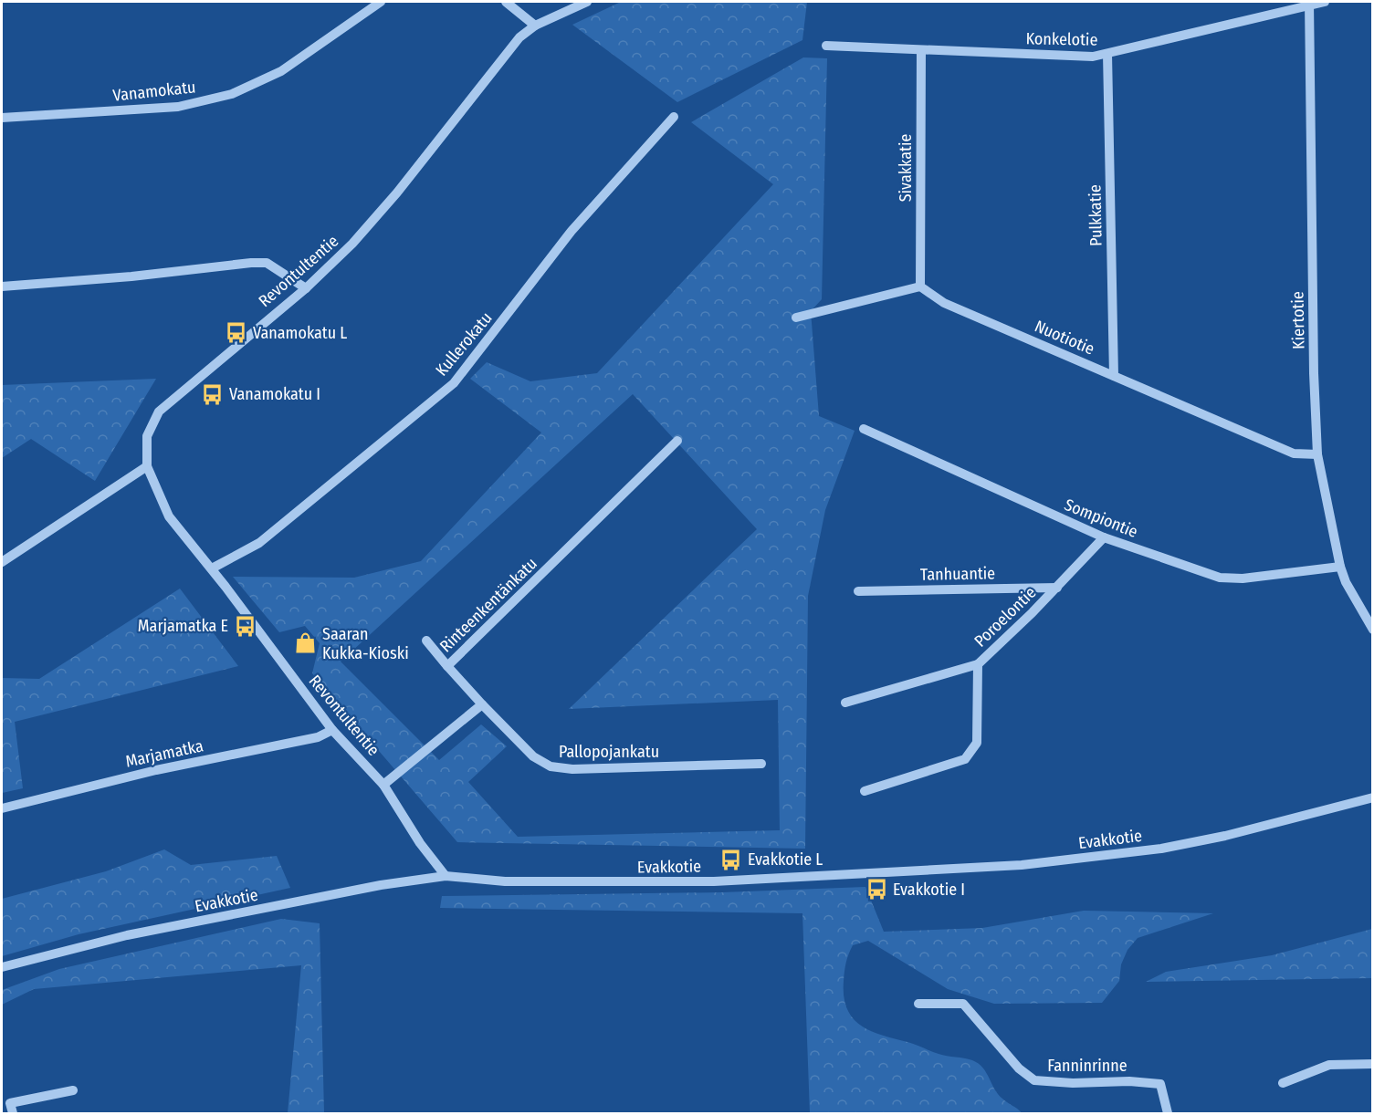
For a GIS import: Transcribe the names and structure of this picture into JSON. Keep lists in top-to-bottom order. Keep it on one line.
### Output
{"streets":{"street":["Konkelotie","Vanamokatu","Sivakkatie","Pulkkatie","Revontultentie","Kiertotie","Nuotiotie","Kullerokatu","Sompiontie","Tanhuantie","Rinteenkentänkatu","Poroelontie","Pallopojankatu","Marjamatka","Evakkotie","Fanninrinne"]},"crossings":[["Konkelotie","Sivakkatie"],["Konkelotie","Pulkkatie"],["Konkelotie","Kiertotie"],["Sivakkatie","Nuotiotie"],["Pulkkatie","Nuotiotie"],["Revontultentie","Kullerokatu"],["Revontultentie","Marjamatka"],["Revontultentie","Evakkotie"],["Kiertotie","Nuotiotie"],["Kiertotie","Sompiontie"],["Sompiontie","Poroelontie"],["Tanhuantie","Poroelontie"],["Rinteenkentänkatu","Pallopojankatu"]],"places":{"bus stop":["Vanamokatu L","Vanamokatu I","Marjamatka E","Evakkotie L","Evakkotie I"],"shop":["Saaran Kukka-Kioski"]}}
